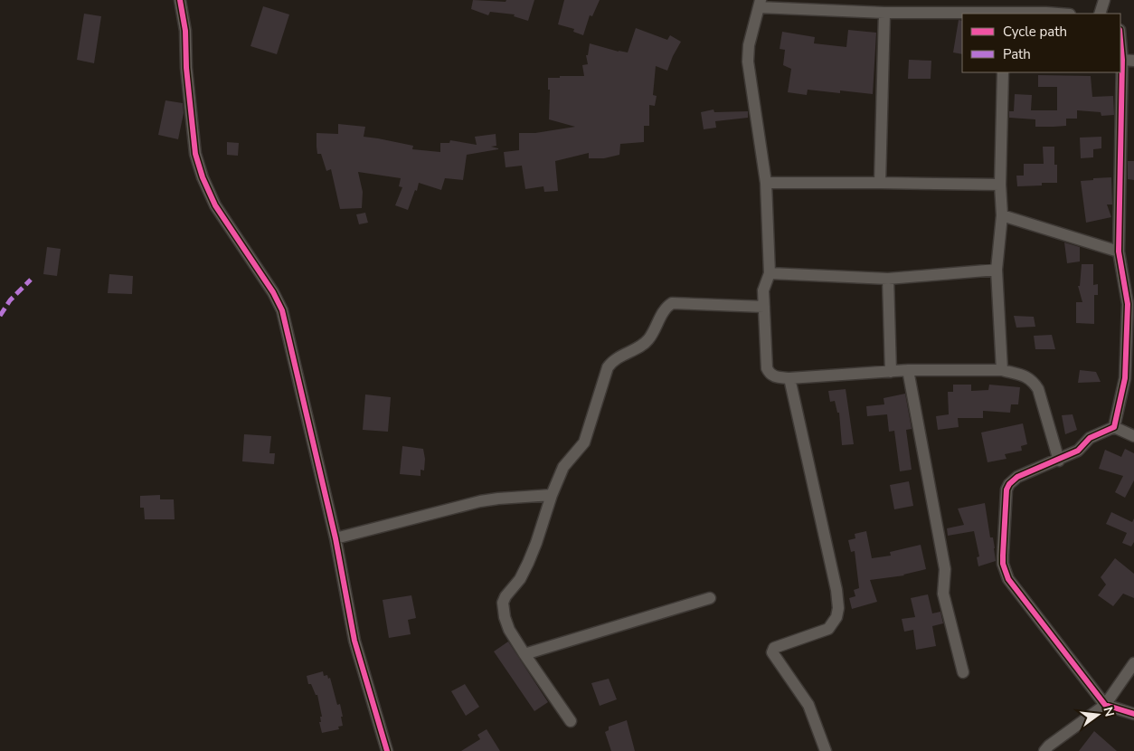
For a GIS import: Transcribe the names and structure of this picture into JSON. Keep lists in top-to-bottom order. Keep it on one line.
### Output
{"legend":["Cycle path","Path"],"north":"right"}
